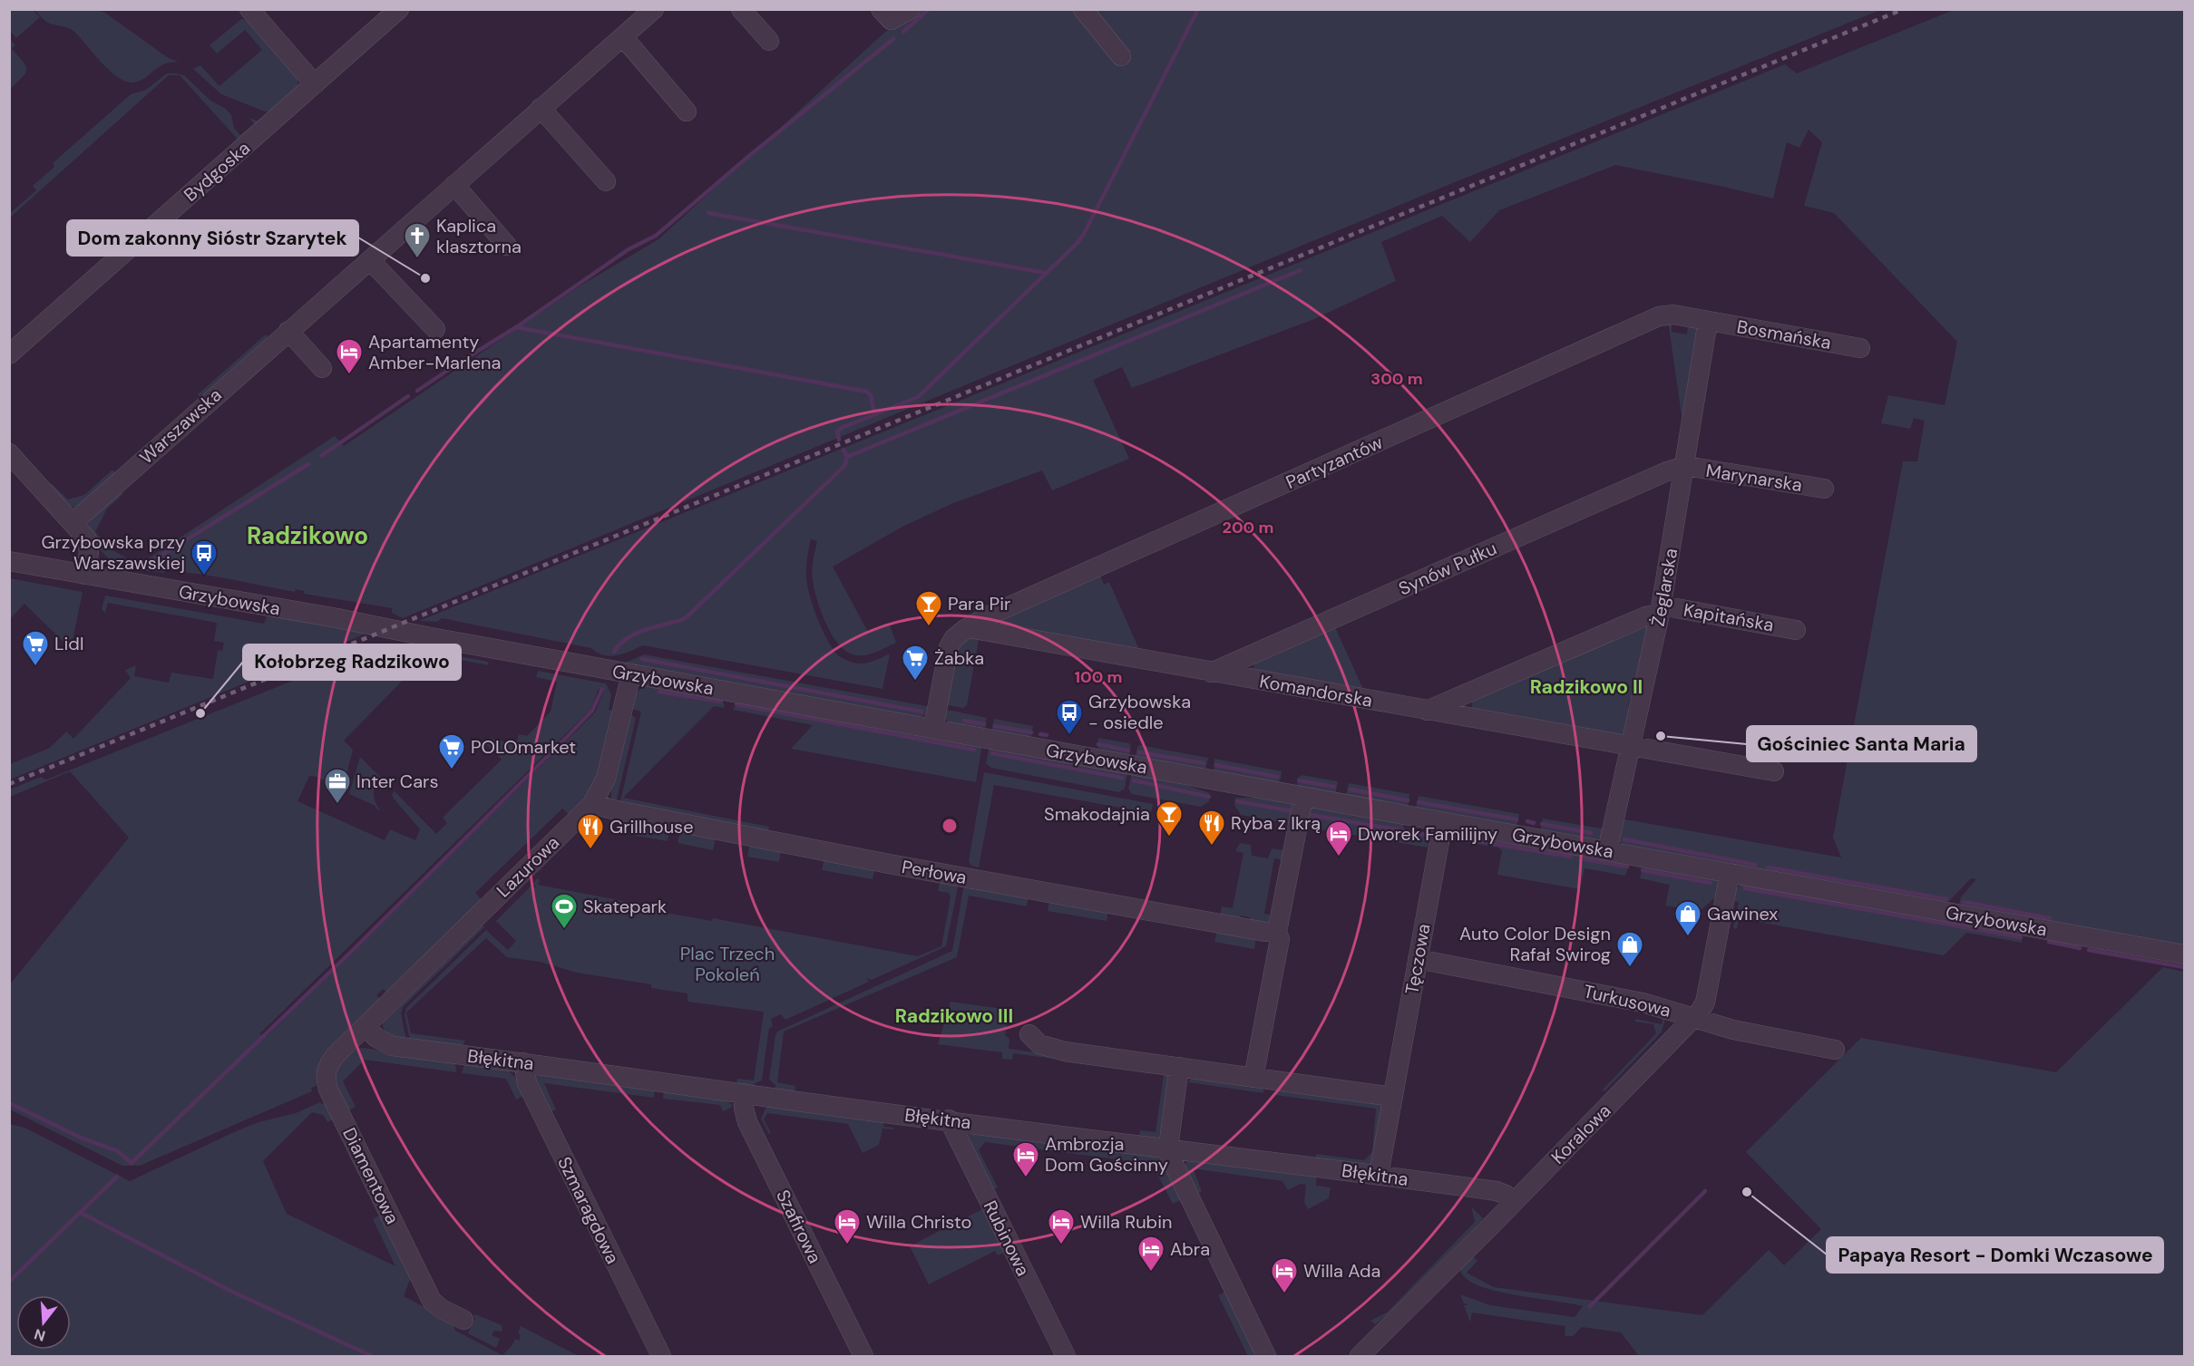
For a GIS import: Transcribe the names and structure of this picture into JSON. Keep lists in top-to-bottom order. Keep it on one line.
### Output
{"streets":{"street":["Bydgoska","Bosmańska","Warszawska","Partyzantów","Marynarska","Synów Pułku","Żeglarska","Grzybowska","Kapitańska","Komandorska","Lazurowa","Perłowa","Tęczowa","Turkusowa","Błękitna","Koralowa","Diamentowa","Szmaragdowa","Szafirowa","Rubinowa"]},"crossings":[["Bosmańska","Partyzantów"],["Bosmańska","Żeglarska"],["Partyzantów","Żeglarska"],["Partyzantów","Komandorska"],["Marynarska","Synów Pułku"],["Marynarska","Żeglarska"],["Synów Pułku","Żeglarska"],["Synów Pułku","Komandorska"],["Żeglarska","Grzybowska"],["Żeglarska","Kapitańska"],["Żeglarska","Komandorska"],["Grzybowska","Lazurowa"],["Grzybowska","Tęczowa"],["Grzybowska","Koralowa"],["Lazurowa","Perłowa"],["Lazurowa","Błękitna"],["Lazurowa","Diamentowa"],["Tęczowa","Turkusowa"],["Tęczowa","Błękitna"],["Turkusowa","Koralowa"],["Błękitna","Koralowa"],["Błękitna","Diamentowa"],["Błękitna","Szmaragdowa"],["Błękitna","Szafirowa"],["Błękitna","Rubinowa"]],"districts":["Radzikowo","Radzikowo II","Radzikowo III"],"parks":["Plac Trzech Pokoleń"],"places":{"church":["Kaplica klasztorna"],"other":["Dom zakonny Sióstr Szarytek","Kołobrzeg Radzikowo","Gościniec Santa Maria","Papaya Resort - Domki Wczasowe"],"hotel":["Apartamenty Amber-Marlena","Dworek Familijny","Ambrozja Dom Gościnny","Willa Christo","Willa Rubin","Abra","Willa Ada"],"bus stop":["Grzybowska przy Warszawskiej","Grzybowska - osiedle"],"bar":["Para Pir","Smakodajnia"],"supermarket":["Lidl","Żabka","POLOmarket"],"office":["Inter Cars"],"restaurant":["Ryba z Ikrą","Grillhouse"],"sports":["Skatepark"],"shop":["Gawinex","Auto Color Design Rafał Swirog"]},"north":"bottom","rings":["300 m","200 m","100 m"]}
